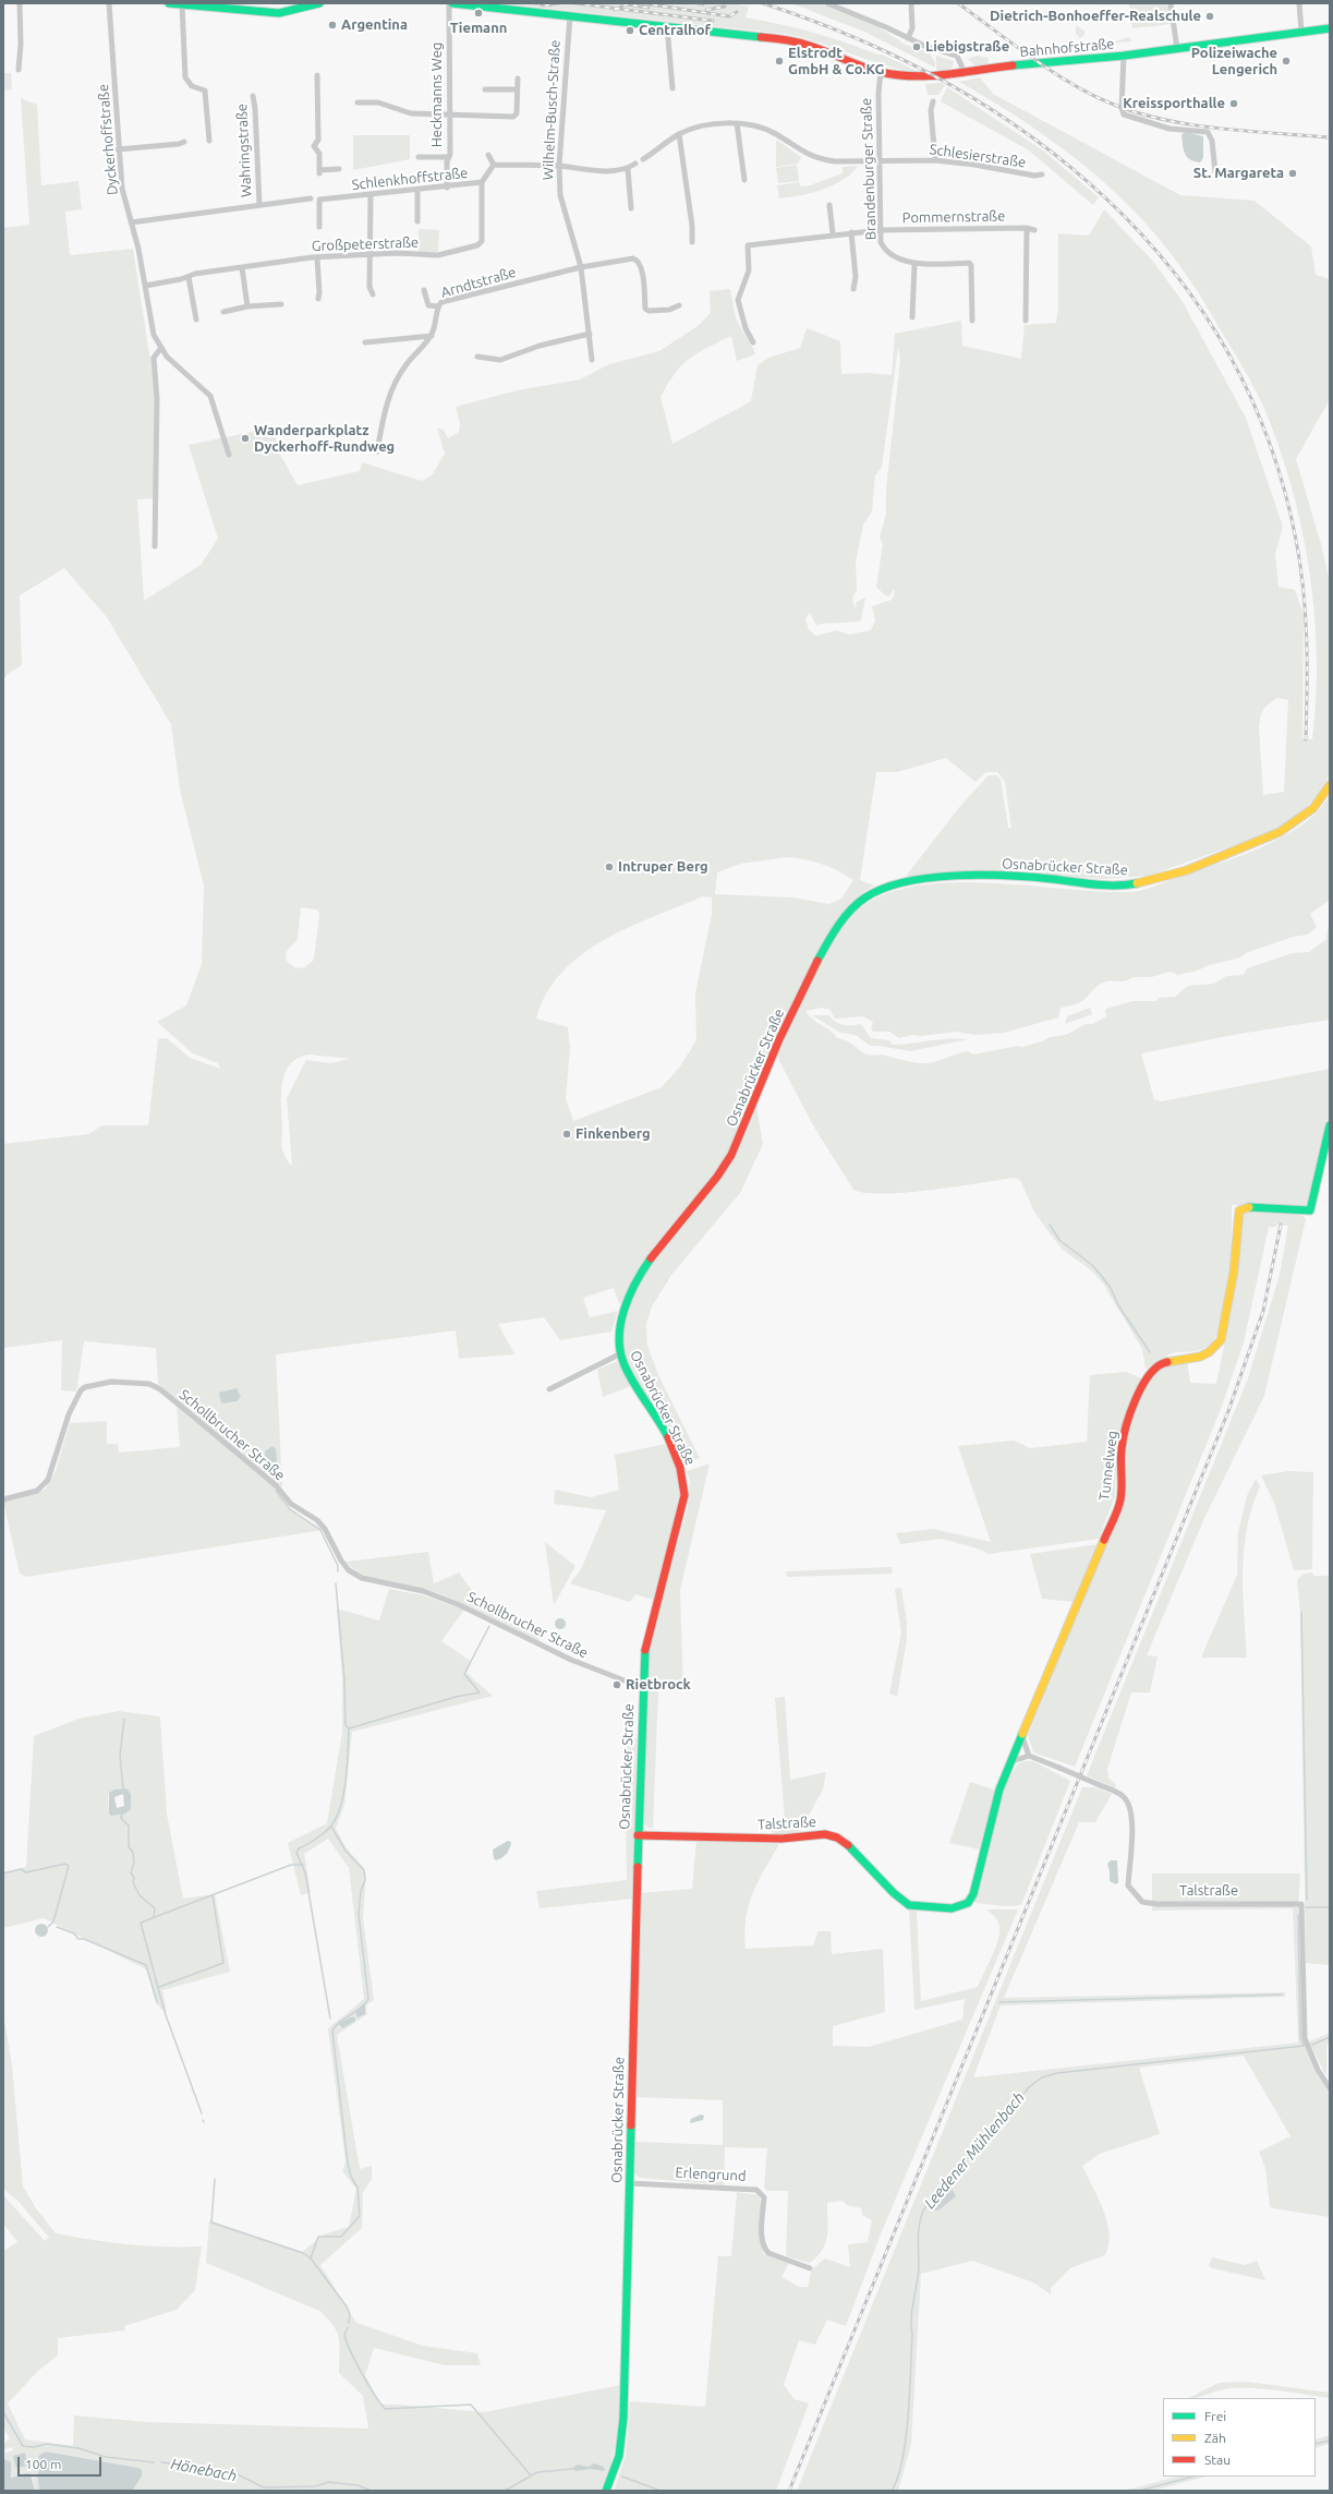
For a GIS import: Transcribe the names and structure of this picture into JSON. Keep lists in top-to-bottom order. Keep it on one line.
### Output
{"streets":{"street":["Bahnhofstraße","Heckmanns Weg","Wilhelm-Busch-Straße","Dyckerhoffstraße","Wahringstraße","Schlesierstraße","Brandenburger Straße","Schlenkhoffstraße","Pommernstraße","Großpeterstraße","Arndtstraße","Osnabrücker Straße","Schollbrucher Straße","Tunnelweg","Talstraße","Erlengrund"]},"crossings":[["Bahnhofstraße","Heckmanns Weg"],["Bahnhofstraße","Wilhelm-Busch-Straße"],["Bahnhofstraße","Brandenburger Straße"],["Heckmanns Weg","Schlenkhoffstraße"],["Wilhelm-Busch-Straße","Arndtstraße"],["Dyckerhoffstraße","Großpeterstraße"],["Schlesierstraße","Brandenburger Straße"],["Brandenburger Straße","Pommernstraße"],["Schlenkhoffstraße","Großpeterstraße"],["Osnabrücker Straße","Schollbrucher Straße"],["Osnabrücker Straße","Talstraße"],["Osnabrücker Straße","Erlengrund"],["Tunnelweg","Talstraße"]],"water":["Leedener Mühlenbach","Hönebach"],"places":["Tiemann","Dietrich-Bonhoeffer-Realschule","Argentina","Centralhof","Liebigstraße","Elstrodt GmbH & Co.KG","Polizeiwache Lengerich","Kreissporthalle","St. Margareta","Wanderparkplatz Dyckerhoff-Rundweg","Intruper Berg","Finkenberg","Rietbrock"],"legend":["Frei","Zäh","Stau"],"scale_bar":"100 m"}
